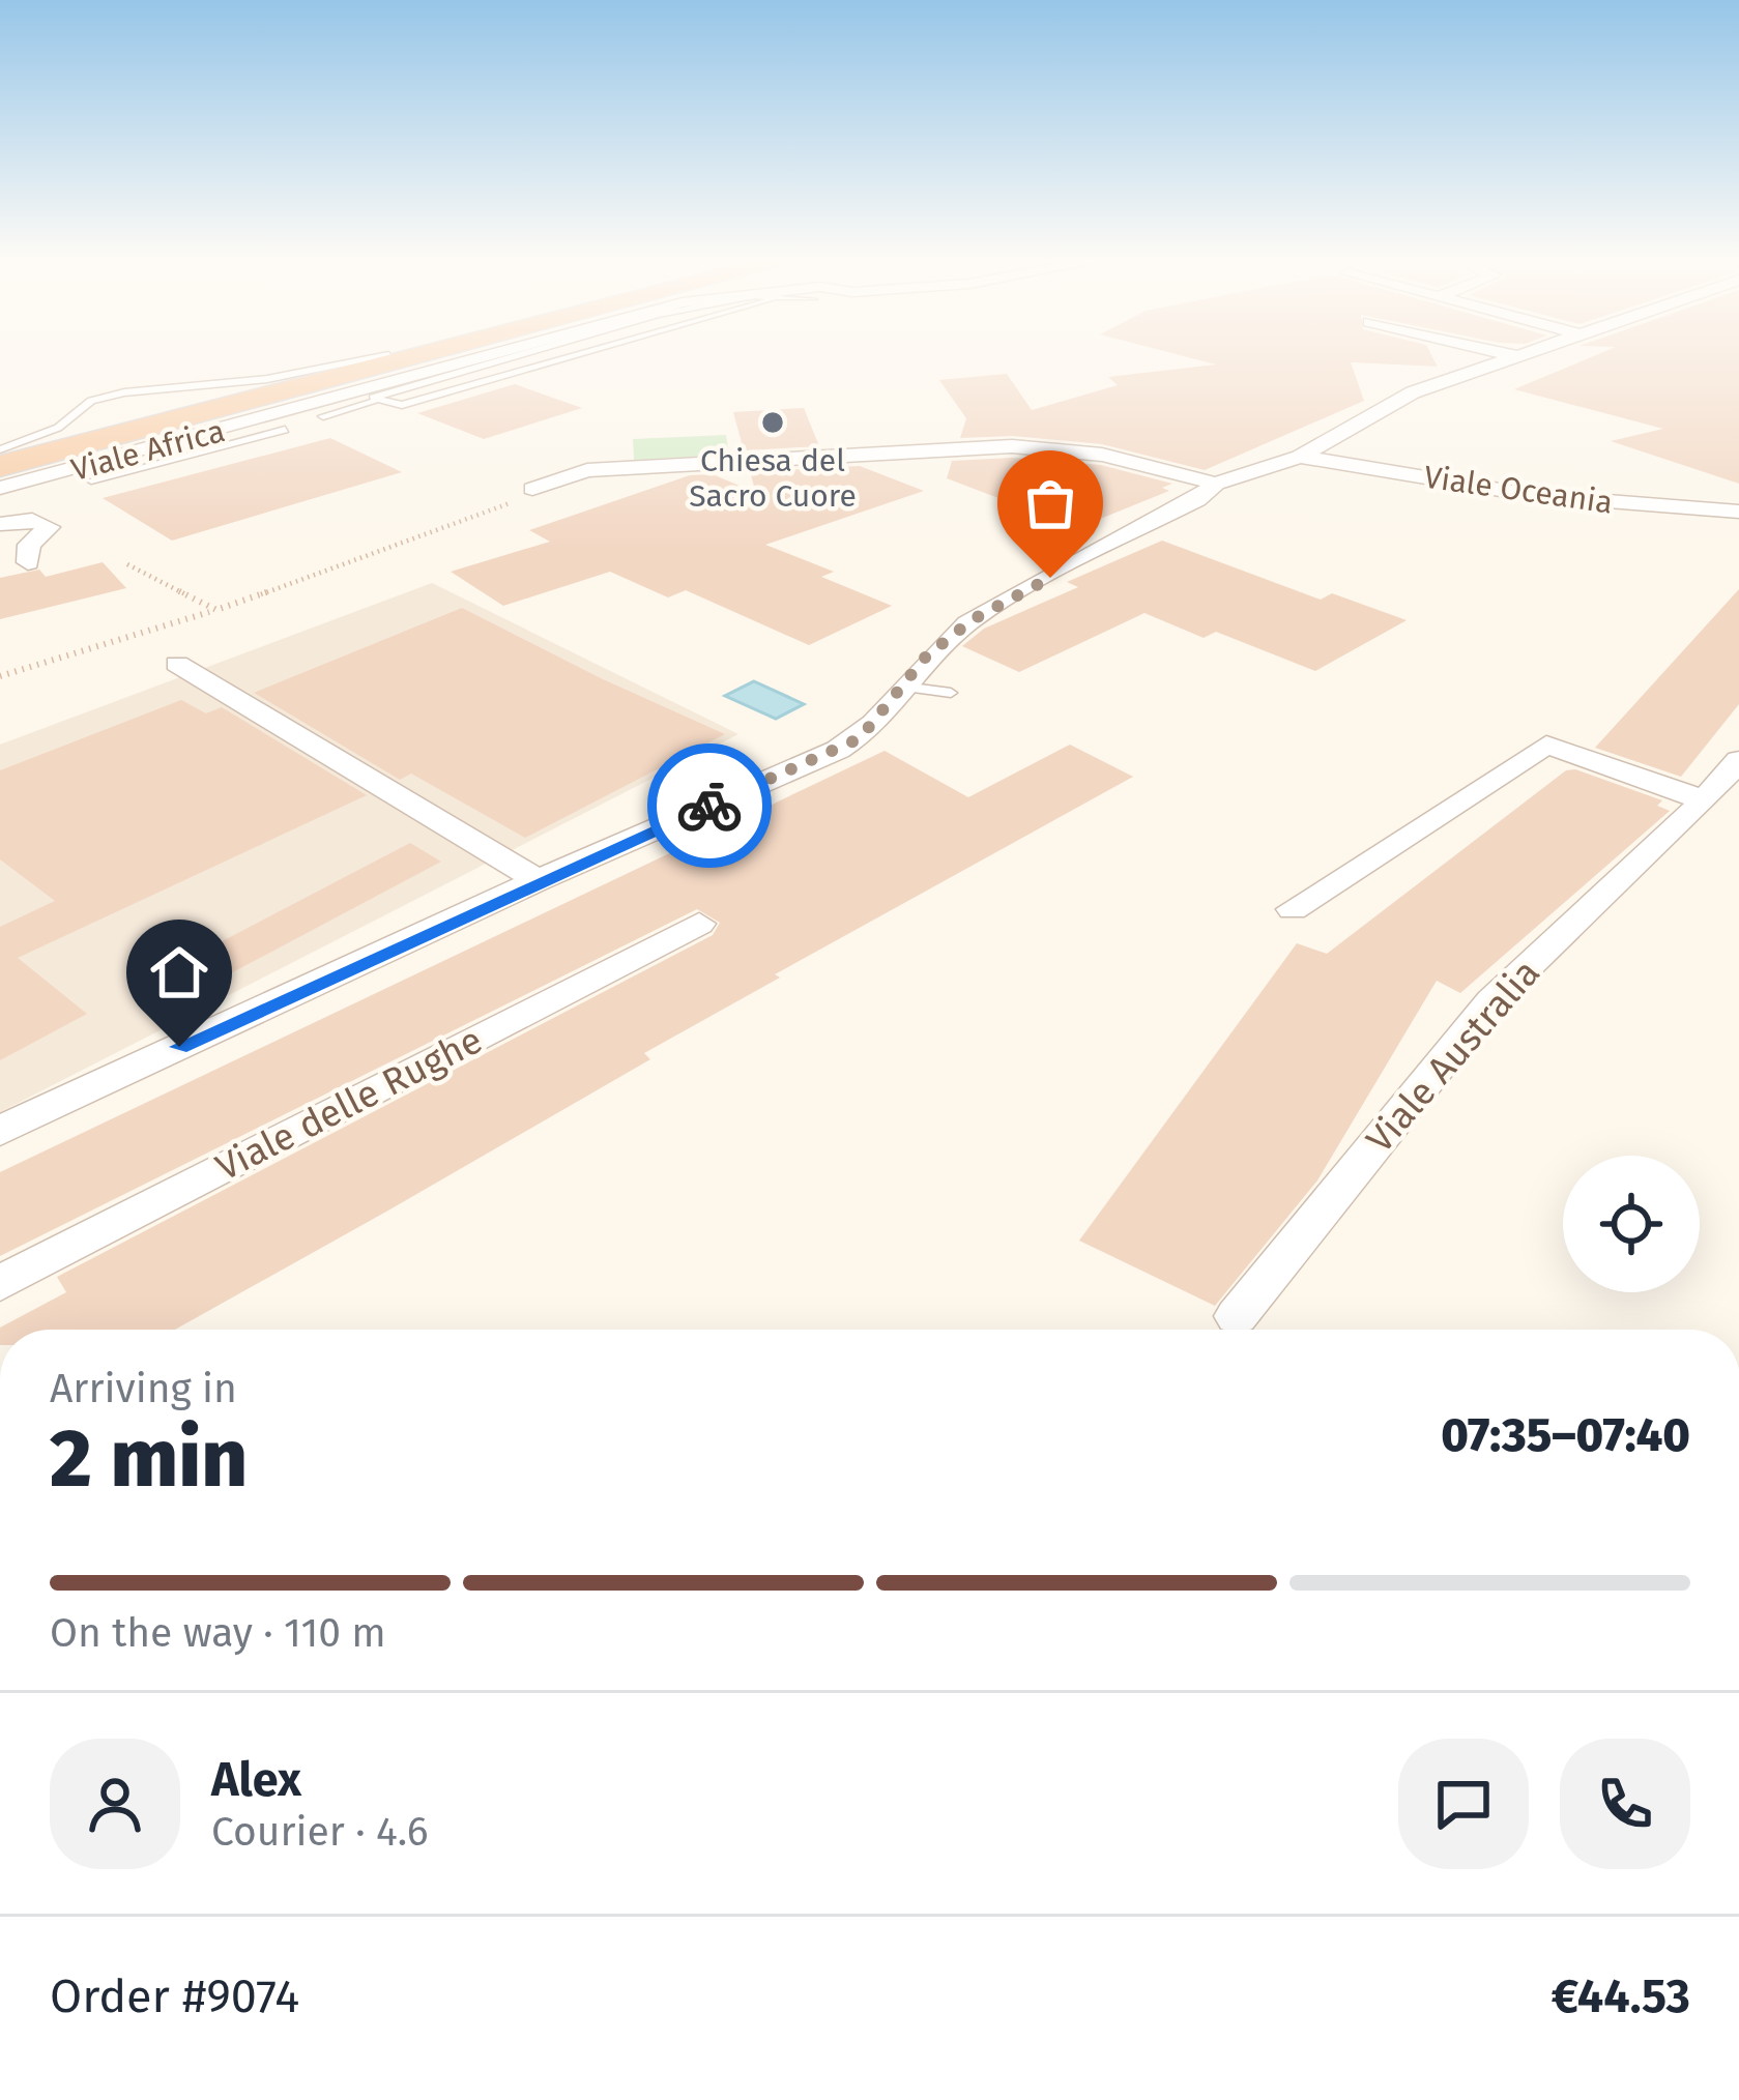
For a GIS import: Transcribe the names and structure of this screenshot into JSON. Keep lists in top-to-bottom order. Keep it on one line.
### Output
{"streets":{"street":["Viale Africa","Viale Oceania","Viale Australia","Viale delle Rughe"]},"places":["Chiesa del Sacro Cuore"],"page":{"heading":["2 min","Arriving in","07:35–07:40"],"panel":["Alex","Courier · 4.6","Order #9074","€44.53"],"bar":"On the way · 110 m"}}
